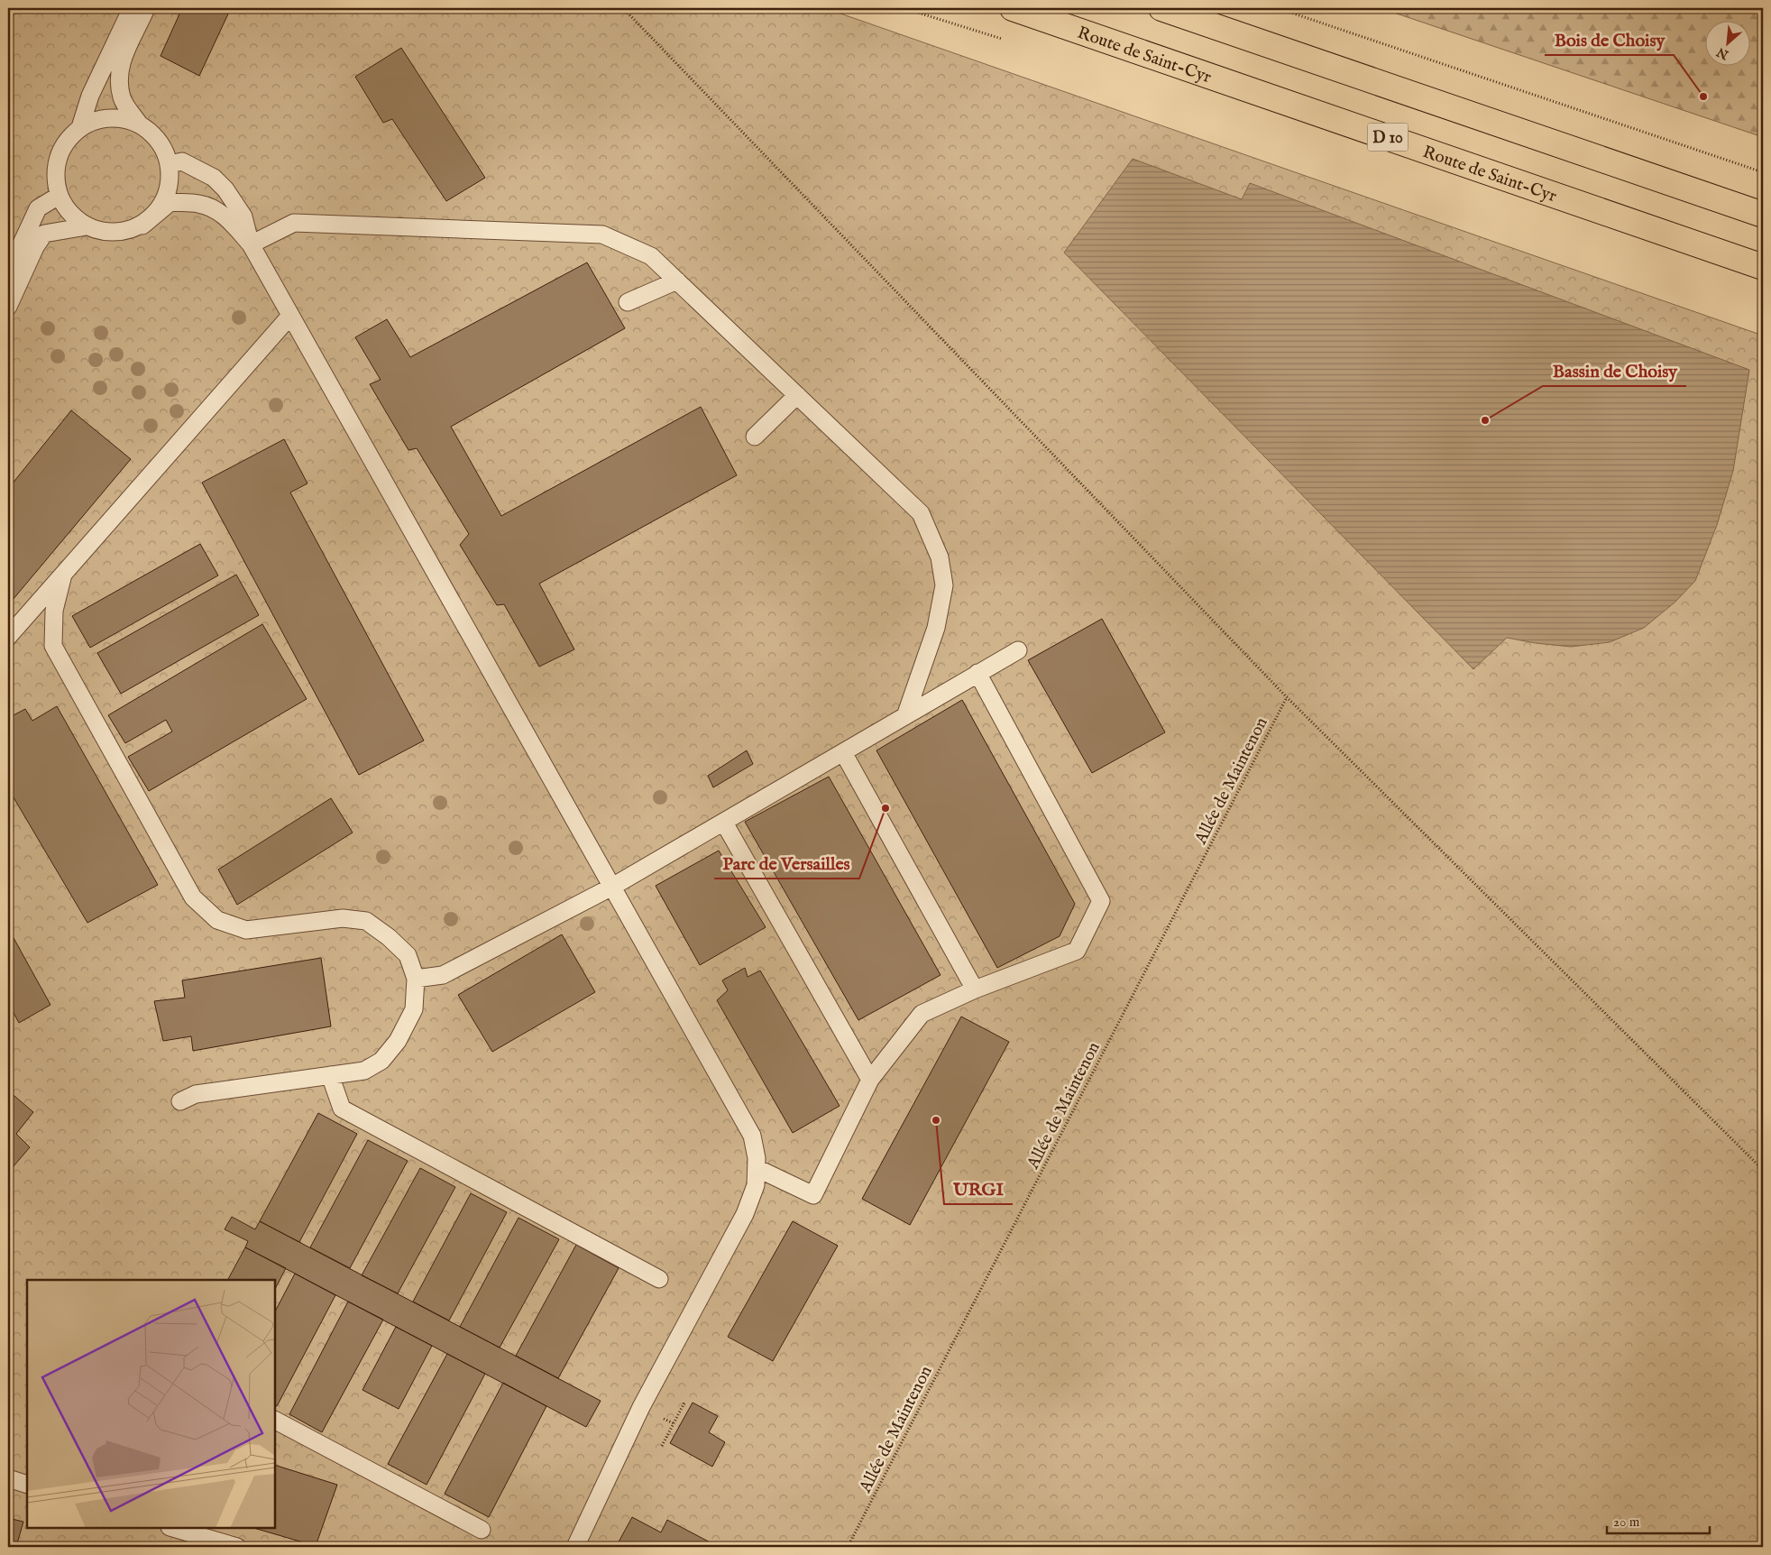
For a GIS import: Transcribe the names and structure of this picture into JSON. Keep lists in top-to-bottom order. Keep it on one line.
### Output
{"streets":{"main road":["Route de Saint-Cyr","D 10"],"path":["Allée de Maintenon"]},"places":["Bois de Choisy","Bassin de Choisy","Parc de Versailles","URGI"],"scale_bar":"20 m","north":"bottom left"}
